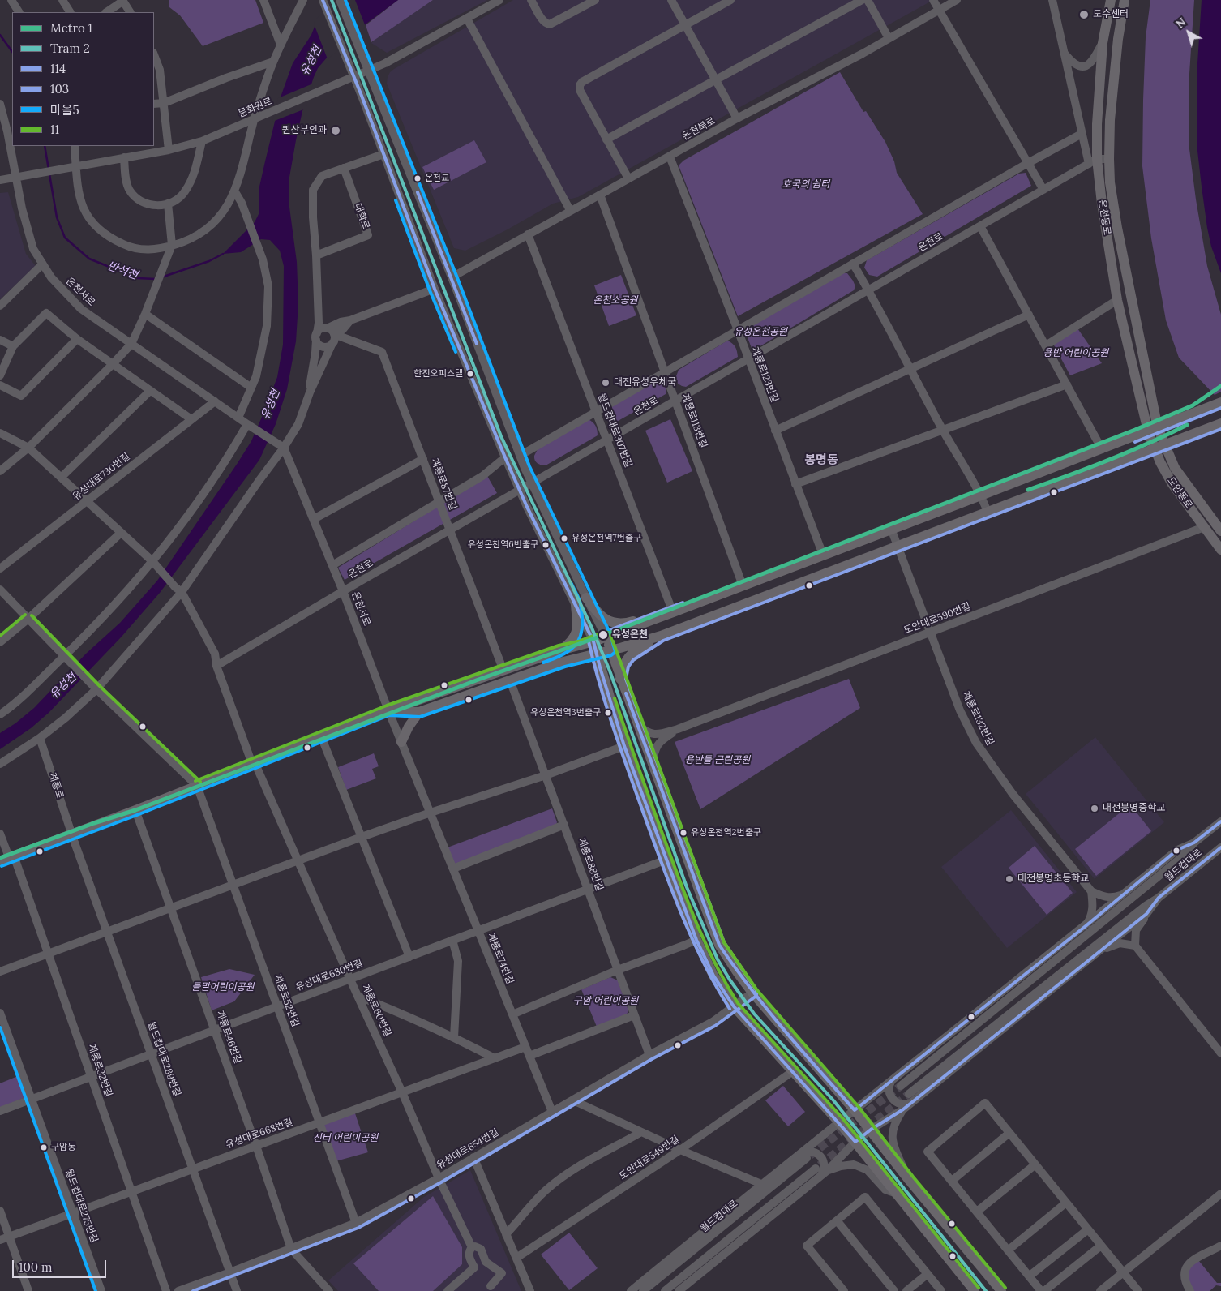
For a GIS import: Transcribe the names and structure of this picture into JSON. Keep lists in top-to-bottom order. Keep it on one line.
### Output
{"streets":{"main road":["온천동로","도안동로"],"street":["문화원로","온천북로","대학로","온천로","온천서로","계룡로123번길","계룡로113번길","월드컵대로307번길","유성대로730번길","계룡로87번길","도안대로590번길","계룡로132번길","계룡로","계룡로88번길","월드컵대로","계룡로74번길","유성대로680번길","계룡로52번길","계룡로60번길","계룡로46번길","월드컵대로289번길","계룡로32번길","유성대로668번길","유성대로654번길","도안대로549번길","월드컵대로275번길"]},"crossings":[["문화원로","온천서로"],["온천북로","계룡로123번길"],["온천북로","계룡로113번길"],["온천북로","월드컵대로307번길"],["온천동로","온천로"],["온천동로","도안동로"],["온천로","온천서로"],["온천로","계룡로123번길"],["온천로","계룡로113번길"],["온천로","월드컵대로307번길"],["온천로","계룡로87번길"],["온천로","계룡로60번길"],["온천서로","유성대로730번길"],["온천서로","계룡로74번길"],["유성대로730번길","계룡로60번길"],["도안동로","도안대로590번길"],["도안대로590번길","계룡로132번길"],["계룡로","월드컵대로289번길"],["계룡로88번길","유성대로680번길"],["계룡로88번길","유성대로654번길"],["계룡로74번길","유성대로680번길"],["계룡로74번길","유성대로668번길"],["계룡로74번길","유성대로654번길"],["유성대로680번길","계룡로52번길"],["유성대로680번길","계룡로60번길"],["유성대로680번길","계룡로46번길"],["유성대로680번길","월드컵대로289번길"],["유성대로680번길","계룡로32번길"],["유성대로680번길","월드컵대로275번길"],["계룡로52번길","유성대로668번길"],["계룡로52번길","유성대로654번길"],["계룡로60번길","유성대로668번길"],["계룡로60번길","유성대로654번길"],["계룡로46번길","유성대로668번길"],["계룡로46번길","유성대로654번길"],["월드컵대로289번길","유성대로668번길"],["월드컵대로289번길","유성대로654번길"],["계룡로32번길","유성대로668번길"],["유성대로668번길","월드컵대로275번길"]],"districts":["봉명동"],"water":["유성천","반석천"],"parks":["호국의 쉼터","온천소공원","유성온천공원","용반 어린이공원","용반들 근린공원","들말어린이공원","구암 어린이공원","진터 어린이공원"],"places":["도수센터","퀸산부인과","온천교","한진오피스텔","대전유성우체국","유성온천역7번출구","유성온천역6번출구","유성온천","유성온천역3번출구","대전봉명중학교","유성온천역2번출구","대전봉명초등학교","구암동"],"lines":["tram line 2","transit line 114","transit line 마을5","metro line 1","transit line 103","transit line 11"],"legend":["Metro 1","Tram 2","114","103","마을5","11"],"scale_bar":"100 m","north":"top left"}
